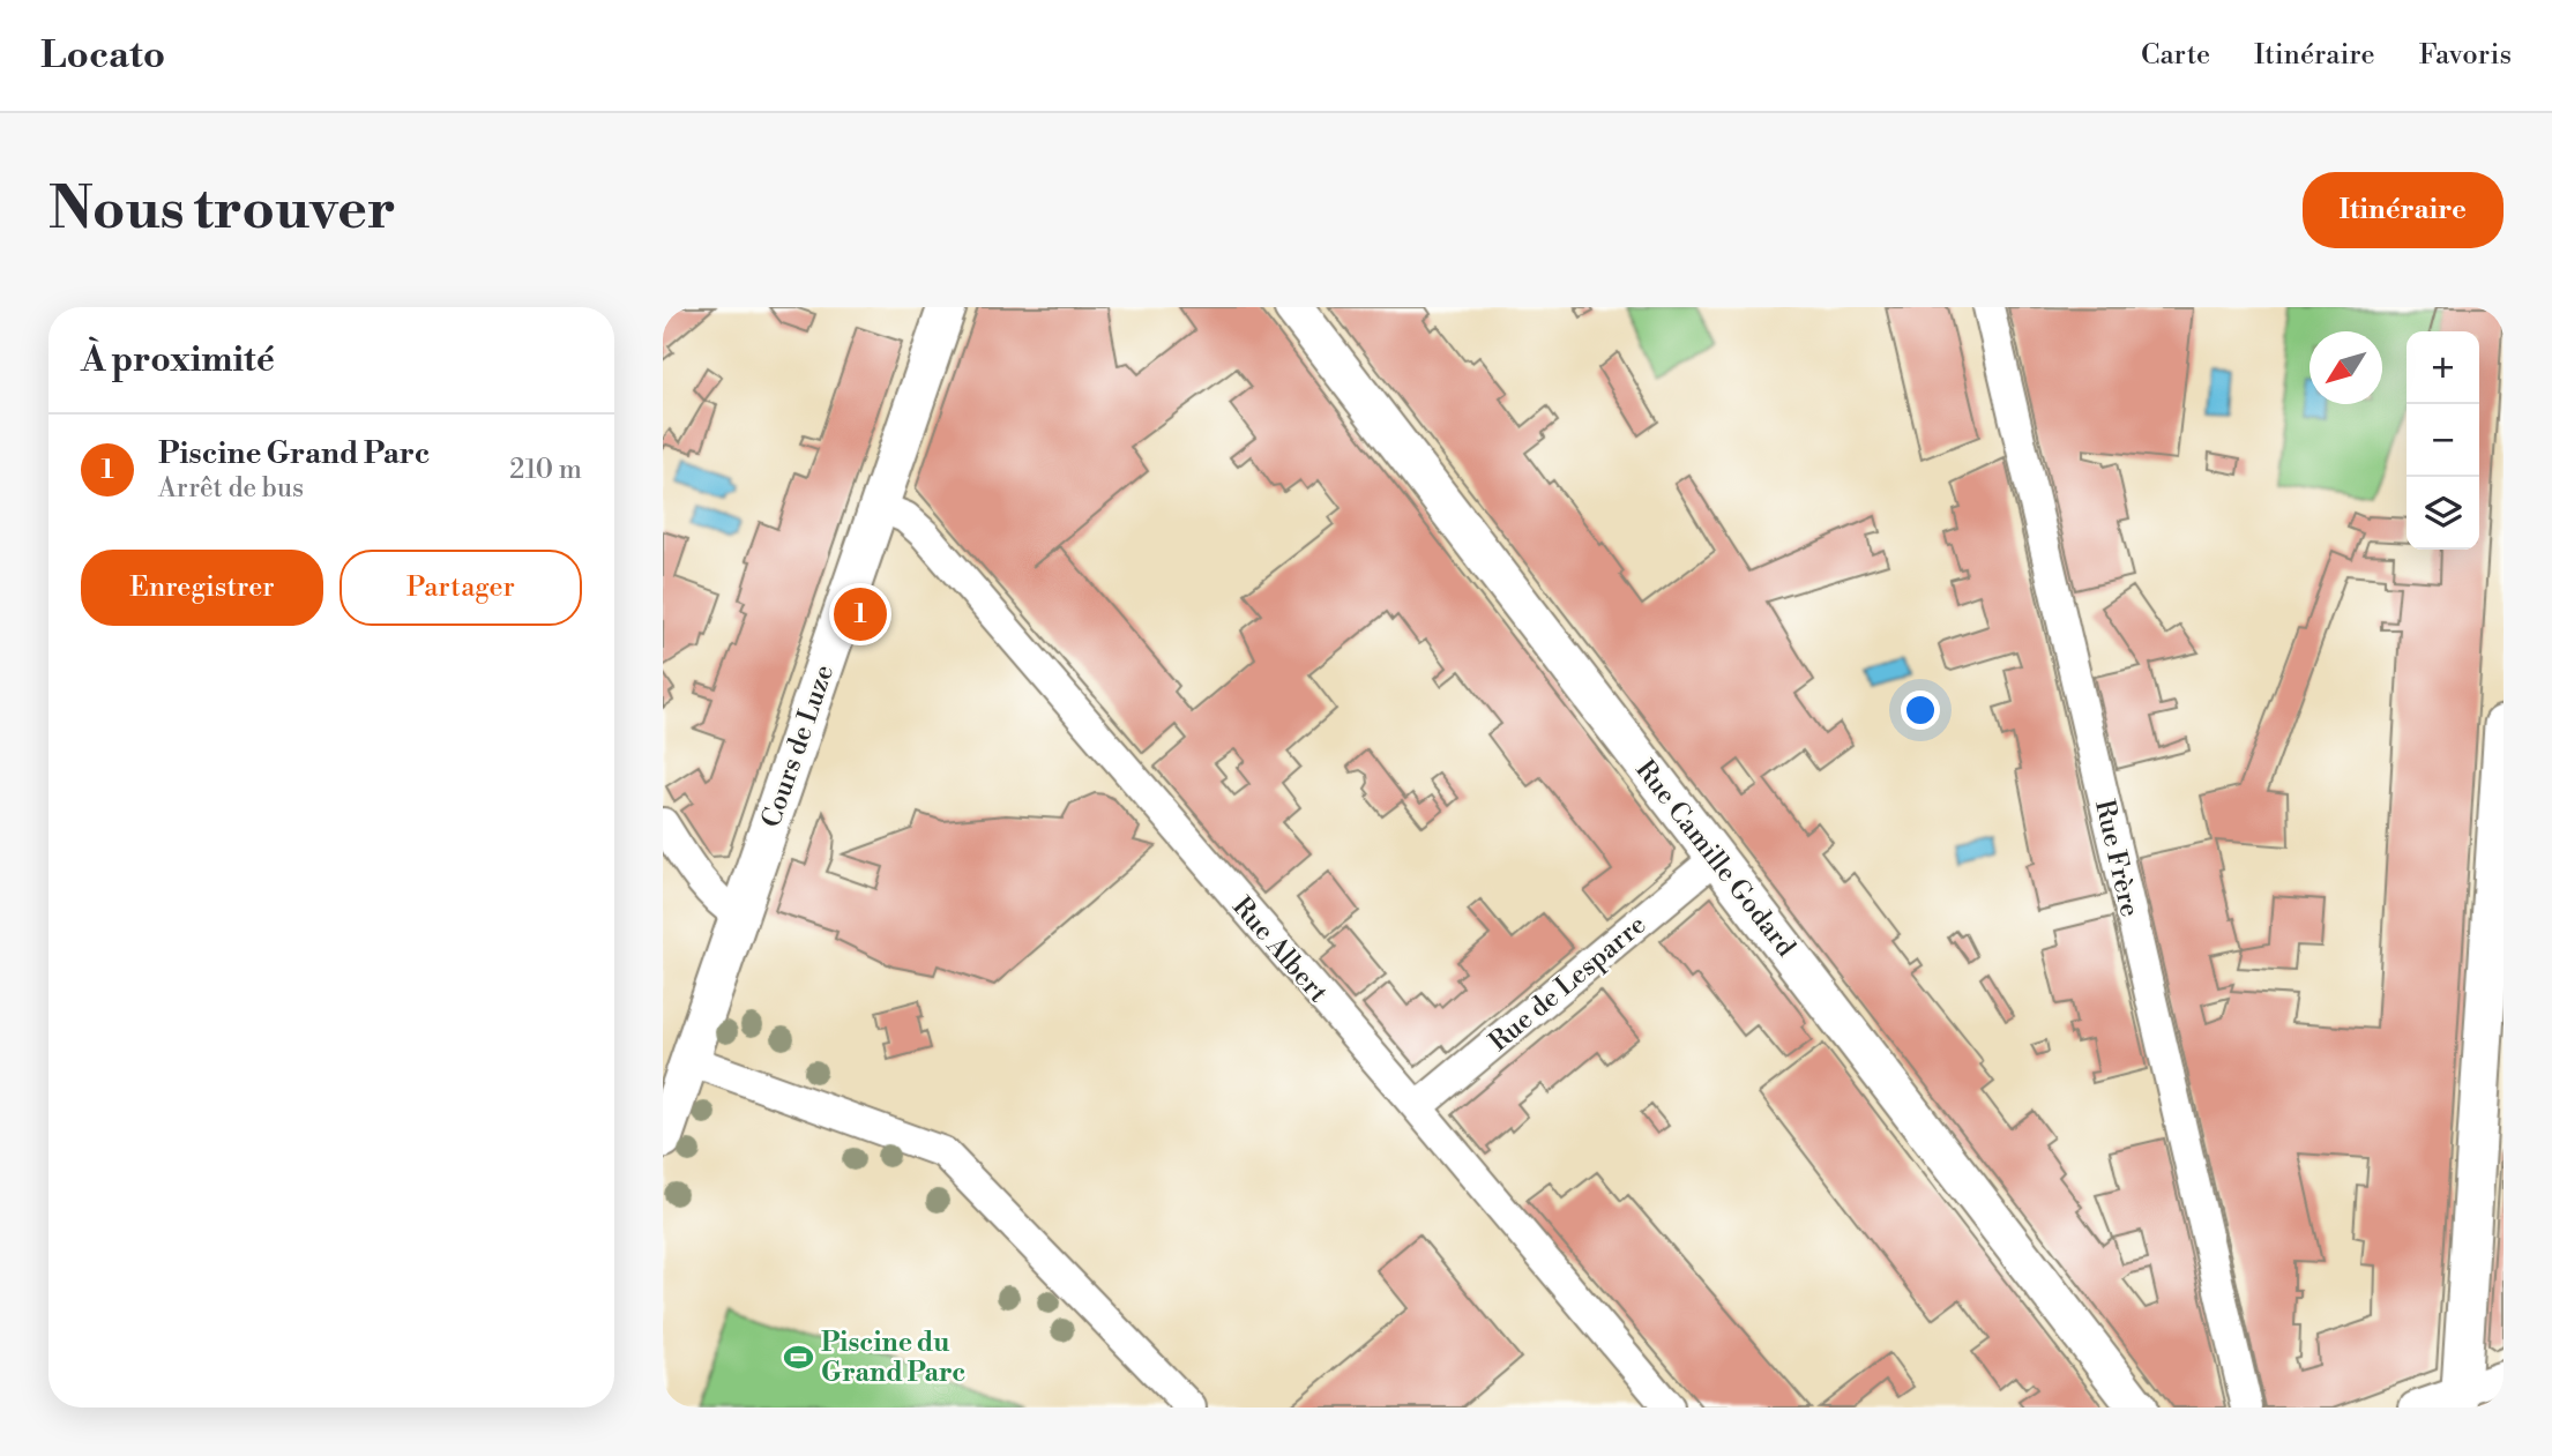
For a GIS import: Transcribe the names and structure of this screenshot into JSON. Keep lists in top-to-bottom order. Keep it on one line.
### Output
{"streets":{"street":["Cours de Luze","Rue Camille Godard","Rue Frère","Rue Albert","Rue de Lesparre"]},"crossings":[["Cours de Luze","Rue Albert"],["Rue Camille Godard","Rue de Lesparre"],["Rue Albert","Rue de Lesparre"]],"places":{"sports":["Piscine du Grand Parc"]},"north":"bottom left","page":{"header":"Locato","nav":["Carte","Itinéraire","Favoris"],"buttons":["Itinéraire",["Enregistrer","Partager"]],"title":"Nous trouver","heading":"À proximité","map_buttons":["+","−"],"list":[{"mark":"1","name":"Piscine Grand Parc","note":"Arrêt de bus","value":"210 m"}],"pins":"1"}}
